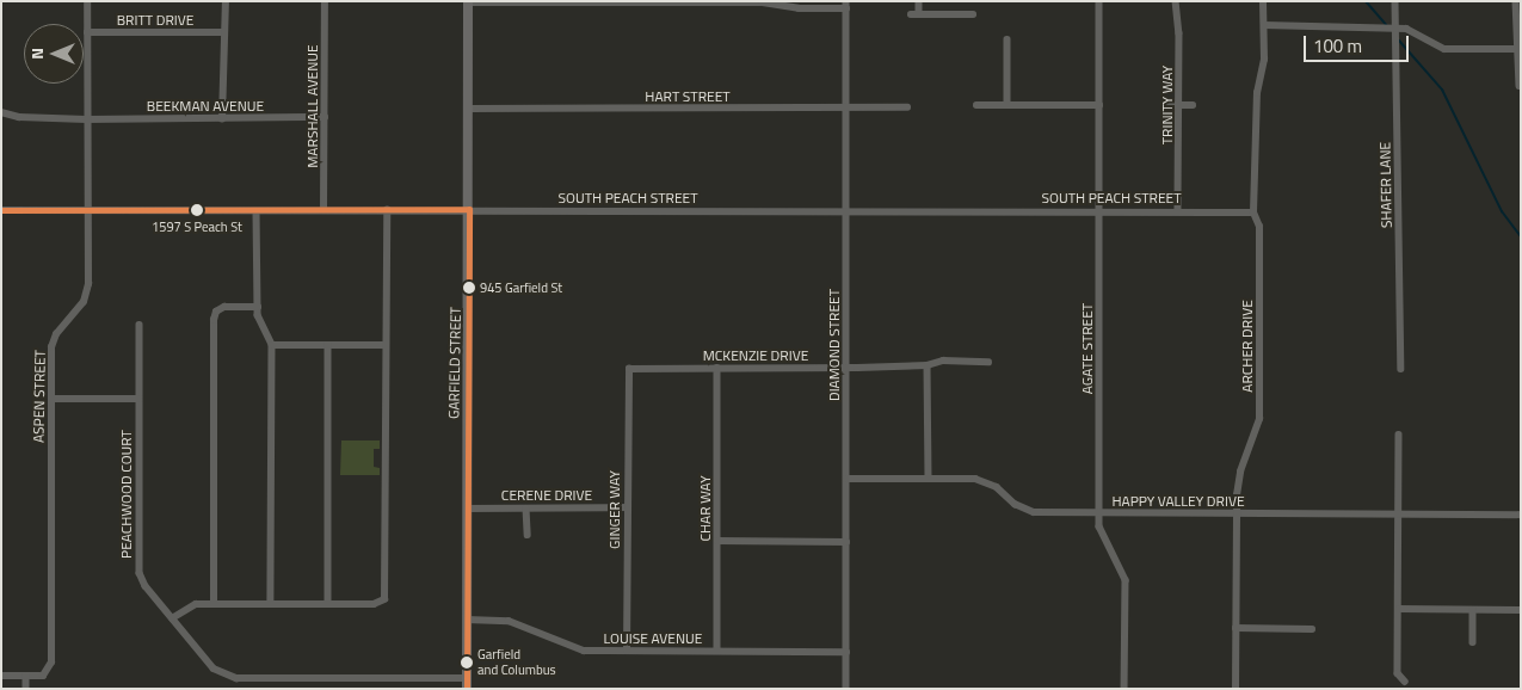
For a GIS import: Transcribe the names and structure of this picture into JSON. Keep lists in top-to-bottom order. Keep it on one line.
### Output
{"streets":{"main road":["GARFIELD STREET"],"street":["BRITT DRIVE","HART STREET","TRINITY WAY","BEEKMAN AVENUE","MARSHALL AVENUE","SHAFER LANE","SOUTH PEACH STREET","DIAMOND STREET","ARCHER DRIVE","AGATE STREET","MCKENZIE DRIVE","ASPEN STREET","PEACHWOOD COURT","CERENE DRIVE","HAPPY VALLEY DRIVE","CHAR WAY","GINGER WAY","LOUISE AVENUE"]},"crossings":[["BRITT DRIVE","ASPEN STREET"],["HART STREET","DIAMOND STREET"],["HART STREET","GARFIELD STREET"],["TRINITY WAY","SOUTH PEACH STREET"],["BEEKMAN AVENUE","MARSHALL AVENUE"],["BEEKMAN AVENUE","ASPEN STREET"],["MARSHALL AVENUE","SOUTH PEACH STREET"],["SOUTH PEACH STREET","DIAMOND STREET"],["SOUTH PEACH STREET","ARCHER DRIVE"],["SOUTH PEACH STREET","AGATE STREET"],["SOUTH PEACH STREET","GARFIELD STREET"],["SOUTH PEACH STREET","ASPEN STREET"],["DIAMOND STREET","MCKENZIE DRIVE"],["DIAMOND STREET","HAPPY VALLEY DRIVE"],["DIAMOND STREET","LOUISE AVENUE"],["ARCHER DRIVE","HAPPY VALLEY DRIVE"],["AGATE STREET","HAPPY VALLEY DRIVE"],["MCKENZIE DRIVE","CHAR WAY"],["MCKENZIE DRIVE","GINGER WAY"],["GARFIELD STREET","PEACHWOOD COURT"],["GARFIELD STREET","CERENE DRIVE"],["GARFIELD STREET","LOUISE AVENUE"],["CERENE DRIVE","GINGER WAY"],["CHAR WAY","LOUISE AVENUE"],["GINGER WAY","LOUISE AVENUE"]],"places":["1597 S Peach St","945 Garfield St","Garfield and Columbus"],"scale_bar":"100 m","north":"left"}
